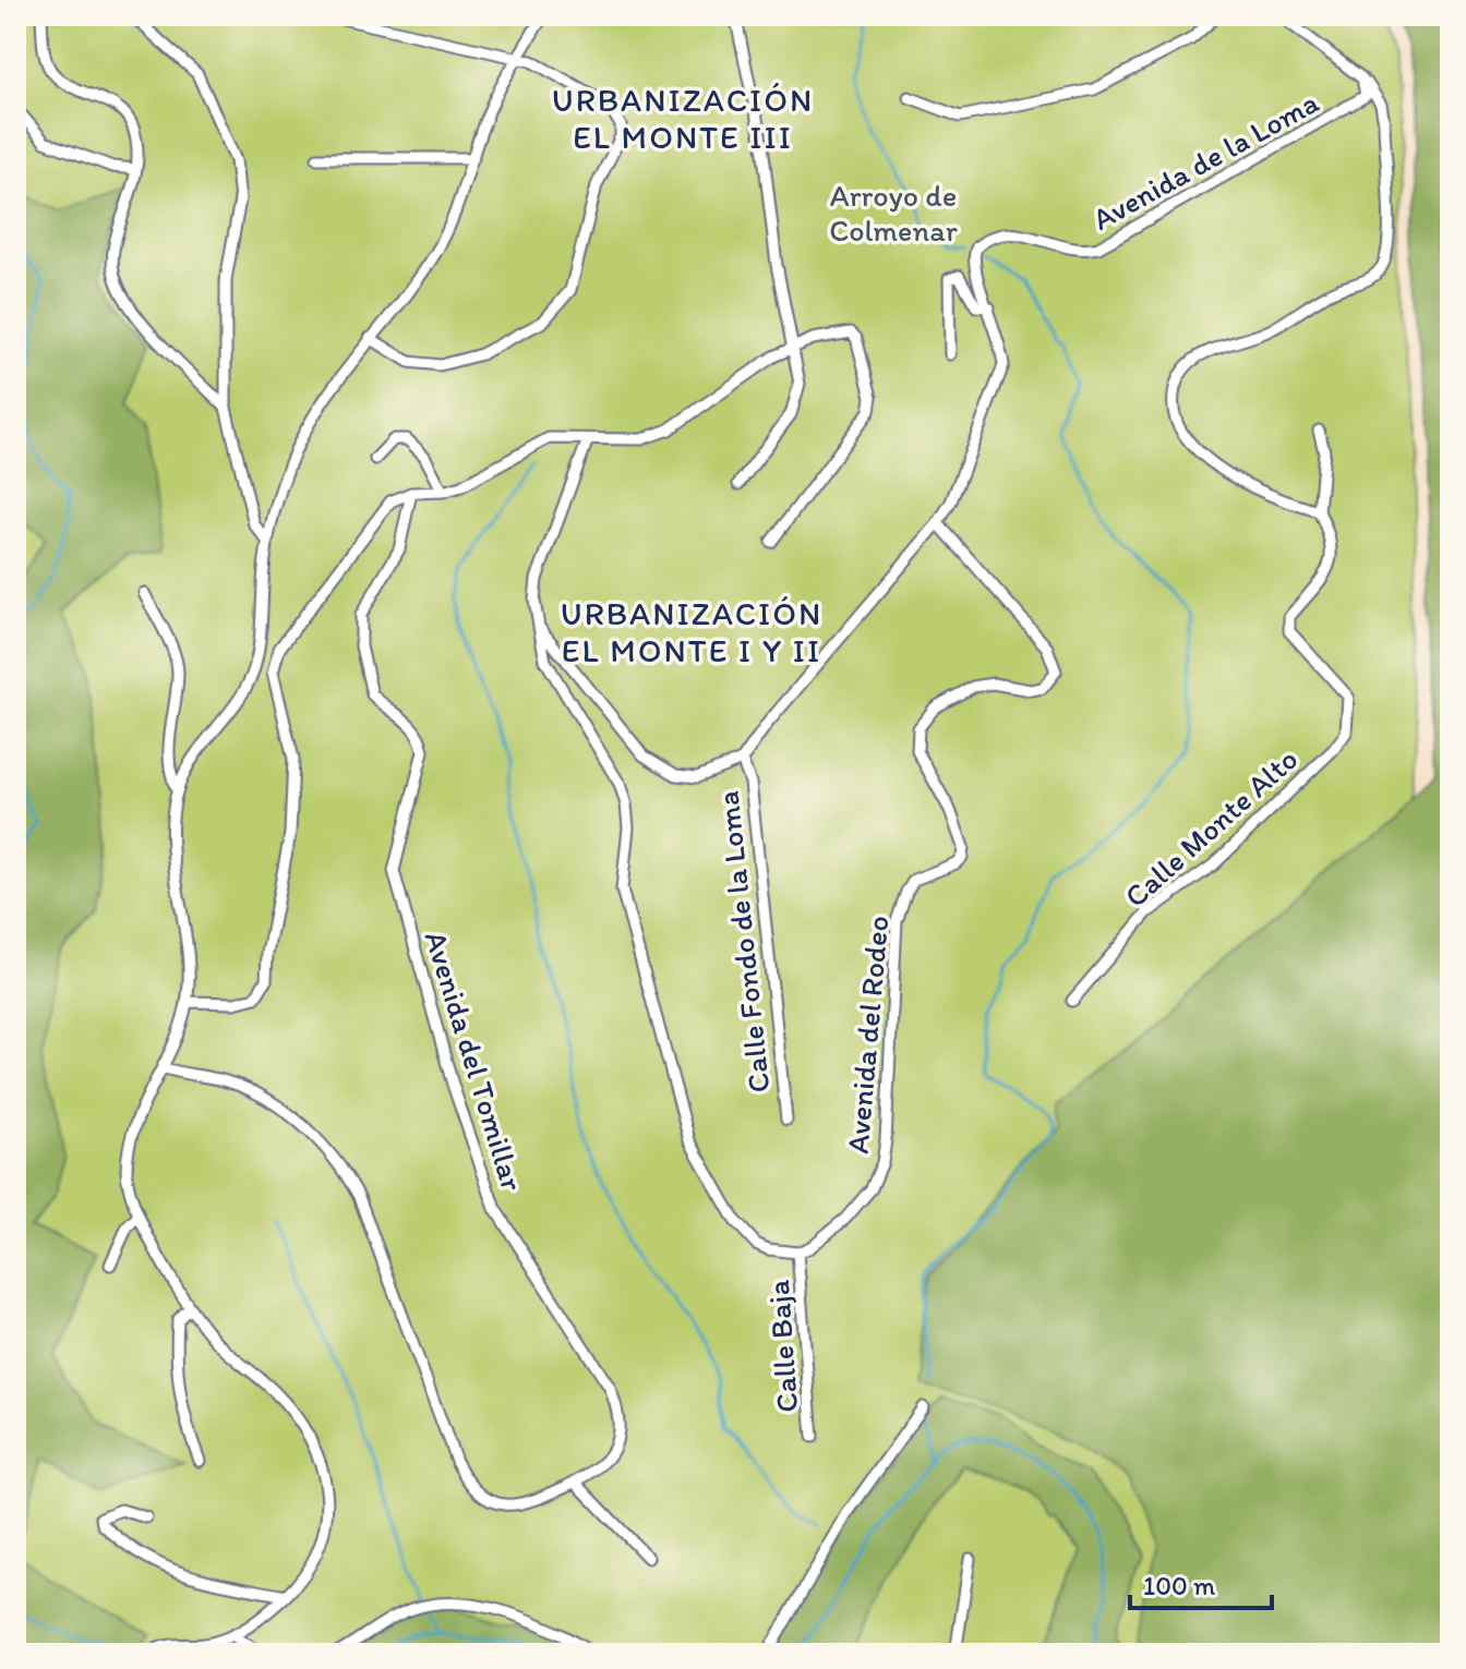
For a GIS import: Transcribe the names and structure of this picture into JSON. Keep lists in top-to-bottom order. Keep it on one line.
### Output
{"streets":{"street":["Avenida de la Loma","Calle Monte Alto","Calle Fondo de la Loma","Avenida del Rodeo","Avenida del Tomillar","Calle Baja"]},"crossings":[["Avenida de la Loma","Calle Fondo de la Loma"],["Avenida de la Loma","Avenida del Rodeo"],["Avenida del Rodeo","Calle Baja"]],"districts":["URBANIZACIÓN EL MONTE III","URBANIZACIÓN EL MONTE I Y II"],"parks":["Arroyo de Colmenar"],"scale_bar":"100 m"}
